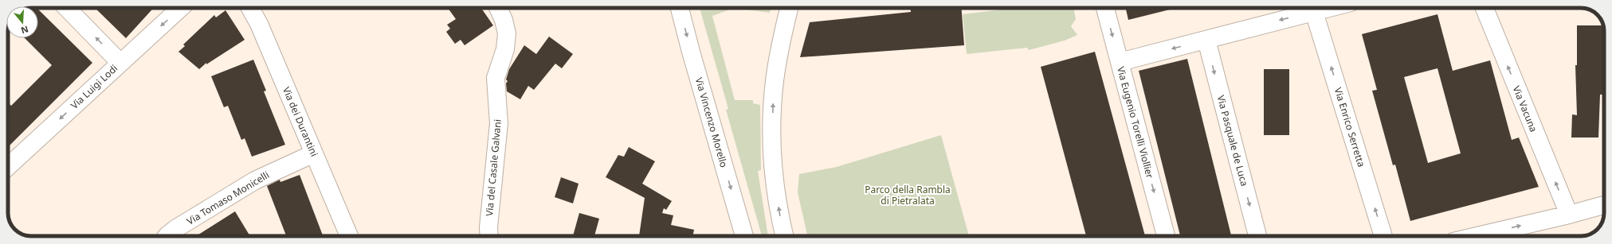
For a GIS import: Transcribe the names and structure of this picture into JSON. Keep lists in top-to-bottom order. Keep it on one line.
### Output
{"streets":{"street":["Via Luigi Lodi","Via Vacuna","Via dei Durantini","Via Vincenzo Morello","Via Eugenio Torelli Viollier","Via Enrico Serretta","Via Pasquale de Luca","Via del Casale Galvani","Via Tomaso Monicelli"]},"crossings":[["Via dei Durantini","Via Tomaso Monicelli"]],"one_way":["Via Luigi Lodi","Via Vacuna","Via Eugenio Torelli Viollier","Via Enrico Serretta","Via Pasquale de Luca"],"parks":["Parco della Rambla di Pietralata"],"north":"bottom"}
